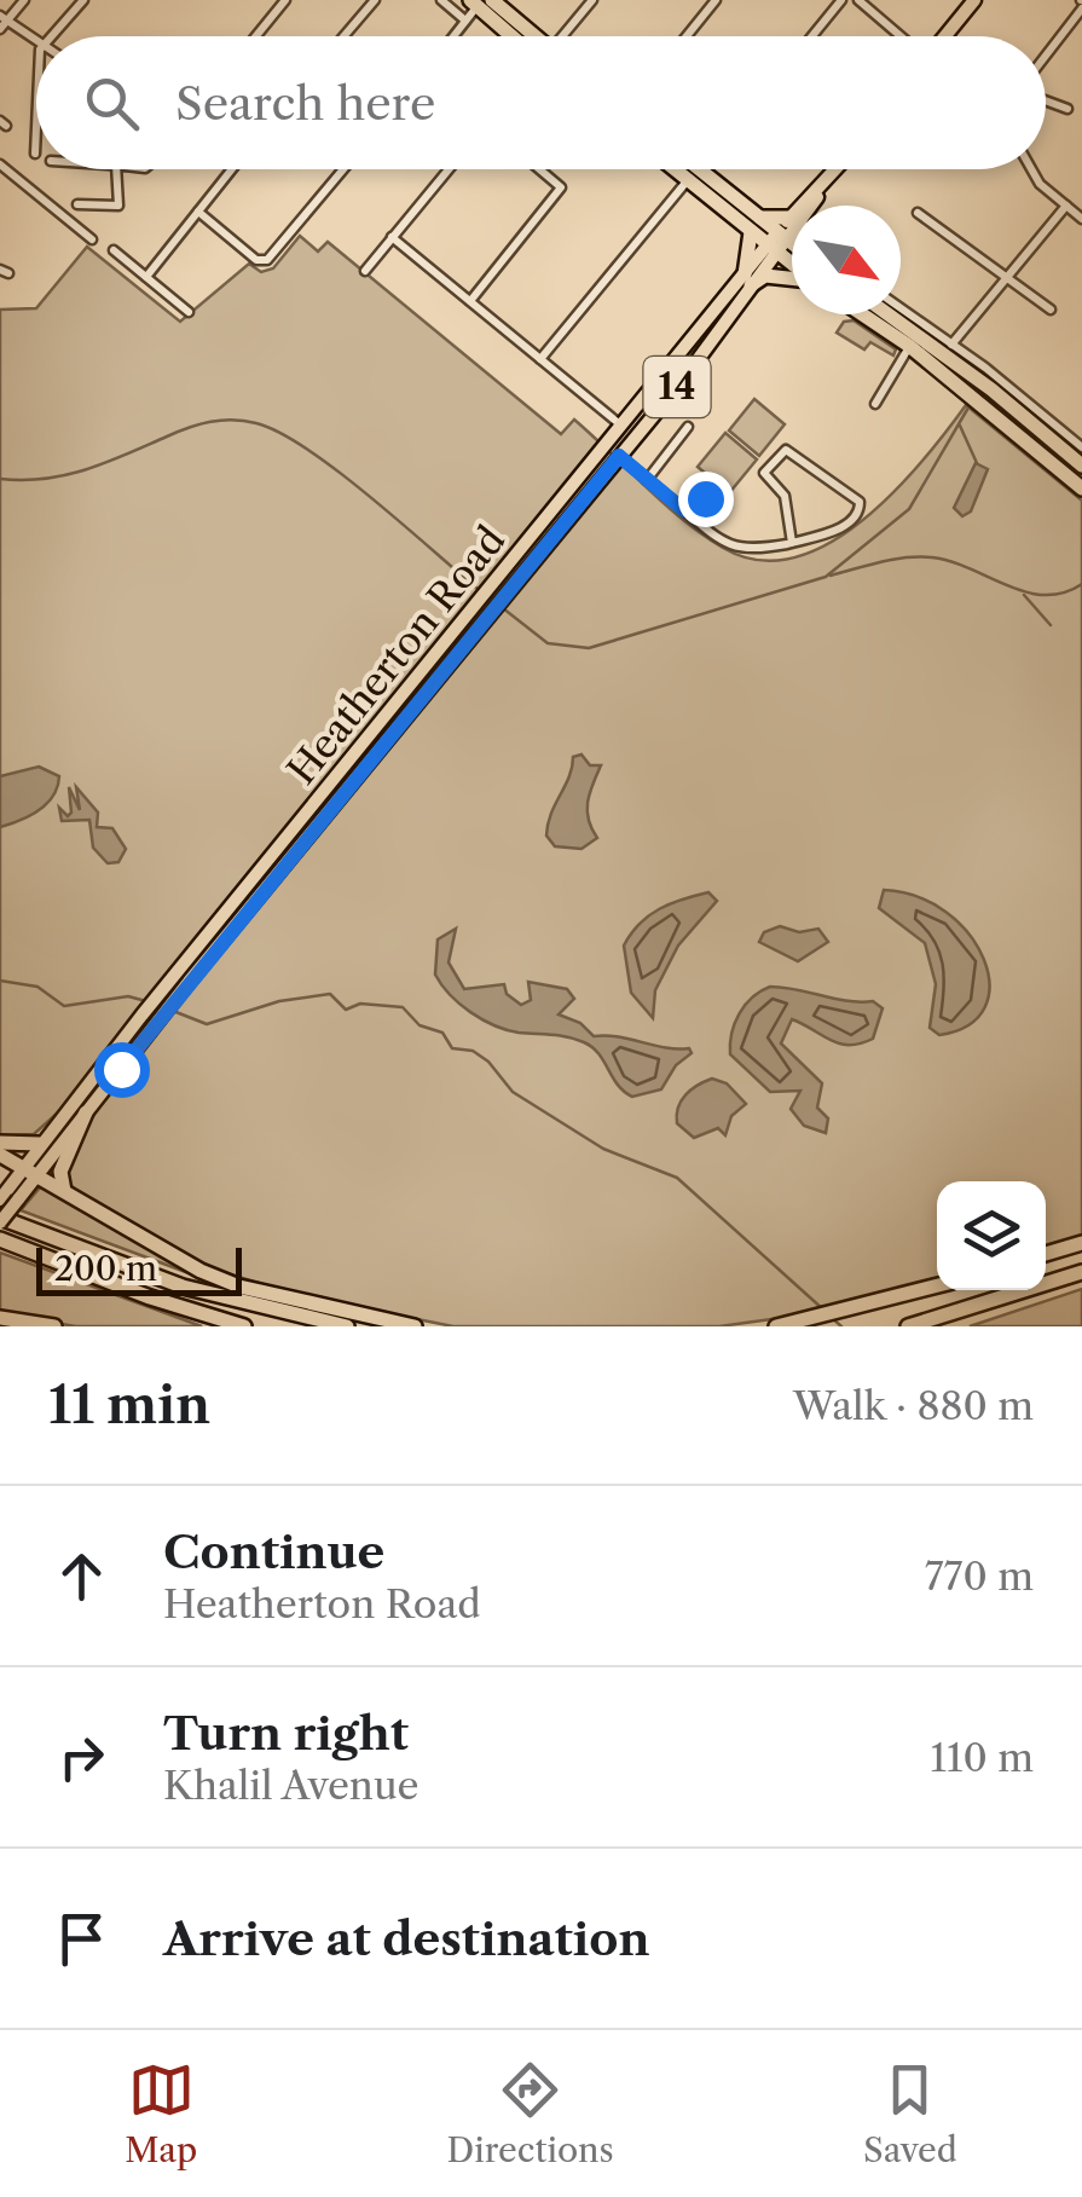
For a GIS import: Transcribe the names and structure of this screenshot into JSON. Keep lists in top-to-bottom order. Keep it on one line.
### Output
{"streets":{"main road":["14","Heatherton Road"]},"scale_bar":"200 m","north":"bottom right","page":{"search":"Search here","scale":"200 m","heading":["11 min","Walk · 880 m"],"list":[["Continue","Heatherton Road","770 m"],["Turn right","Khalil Avenue","110 m"],"Arrive at destination"],"nav":["Map","Directions","Saved"]}}
